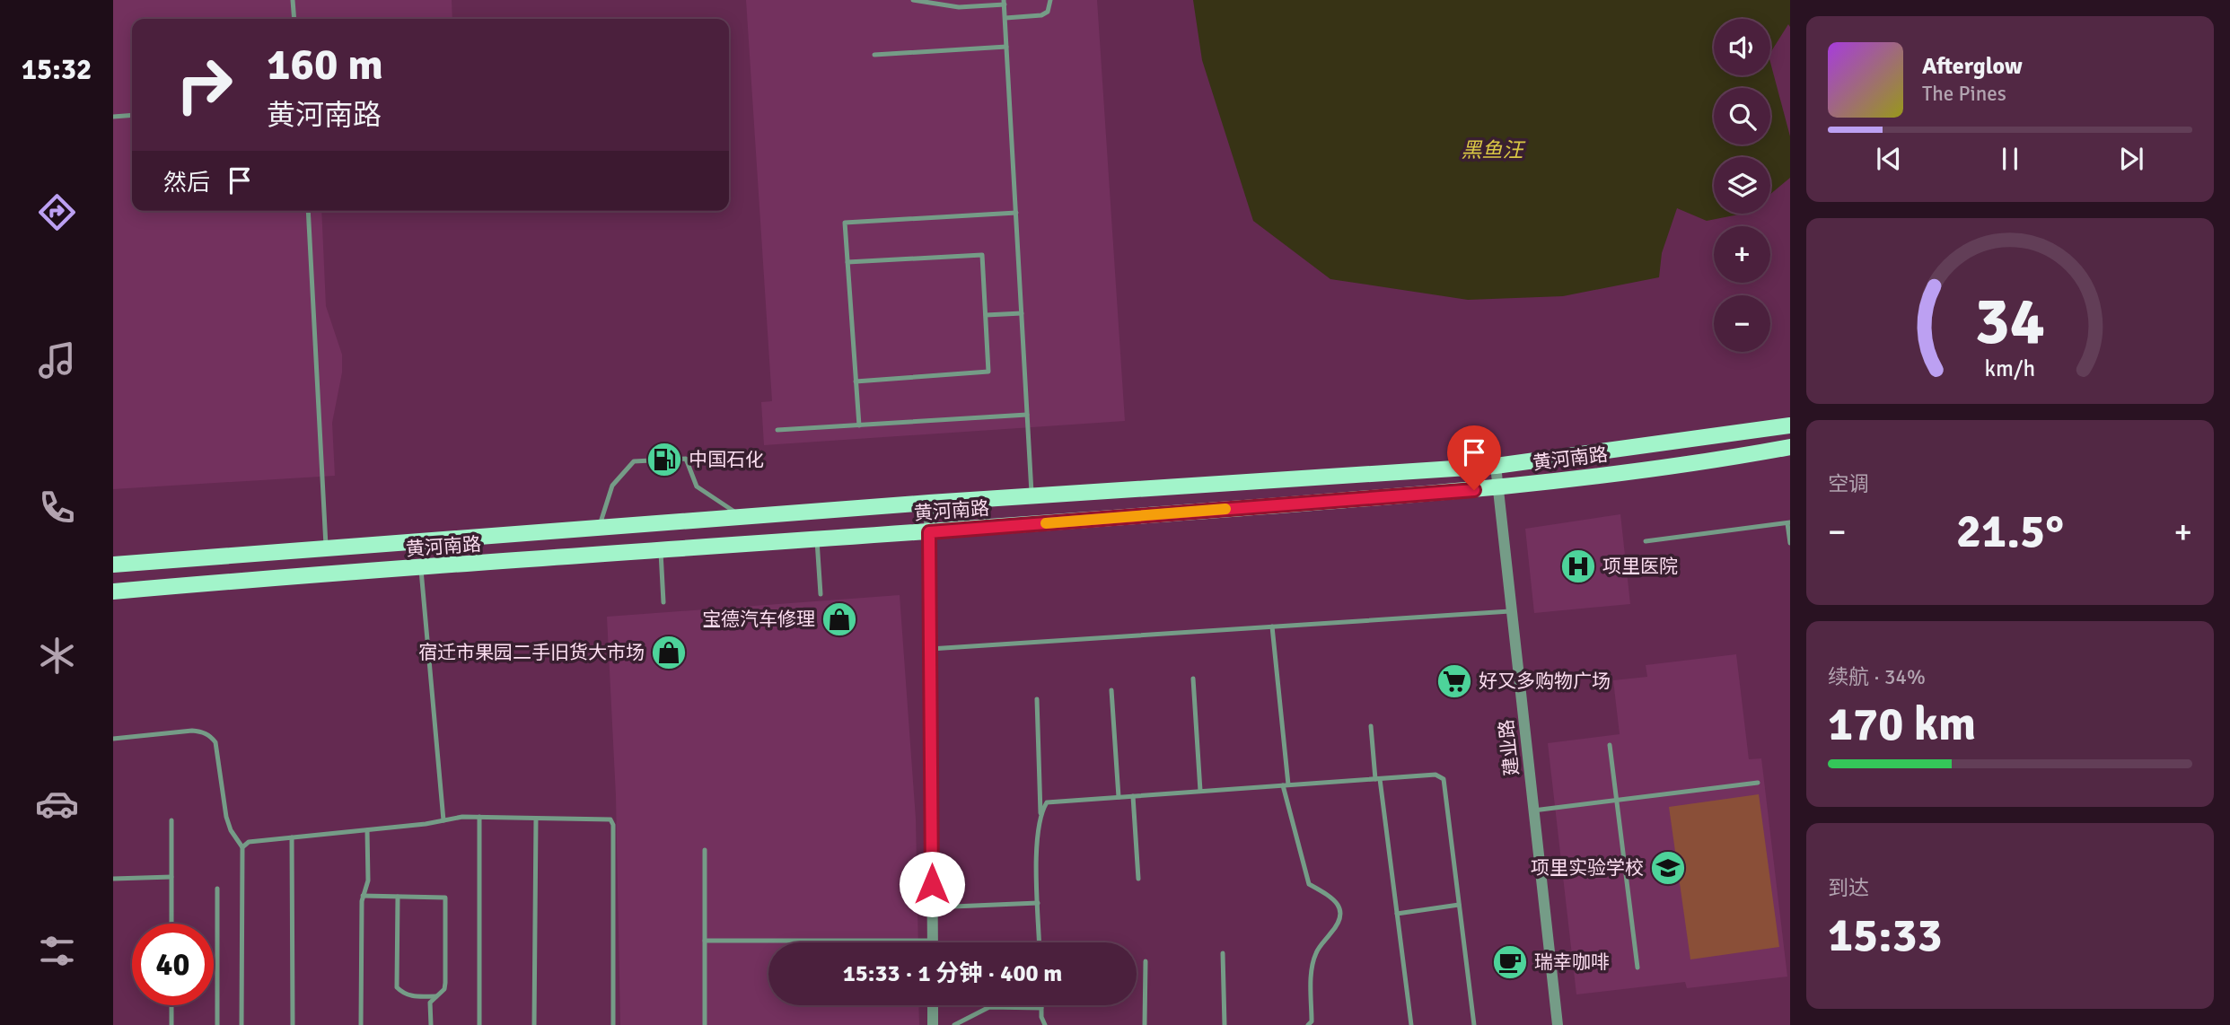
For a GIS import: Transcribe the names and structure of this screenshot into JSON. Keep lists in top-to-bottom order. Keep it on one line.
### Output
{"streets":{"main road":["黄河南路"],"street":["建业路"]},"crossings":[["黄河南路","建业路"]],"water":["黑鱼汪"],"places":{"fuel station":["中国石化"],"hospital":["项里医院"],"shop":["宝德汽车修理","宿迁市果园二手旧货大市场"],"supermarket":["好又多购物广场"],"school or university":["项里实验学校"],"cafe":["瑞幸咖啡"]},"page":{"tabs":"15:32","map_buttons":["+","−"],"turn":["160 m","黄河南路"],"song":["Afterglow","The Pines"],"then":"然后","tile":["空调",["续航 · 34%","170 km"],["到达","15:33"]],"heat":["−","21.5°","+"],"limit":"40","trip":"15:33 · 1 分钟 · 400 m","gauge":["34","km/h"]}}
